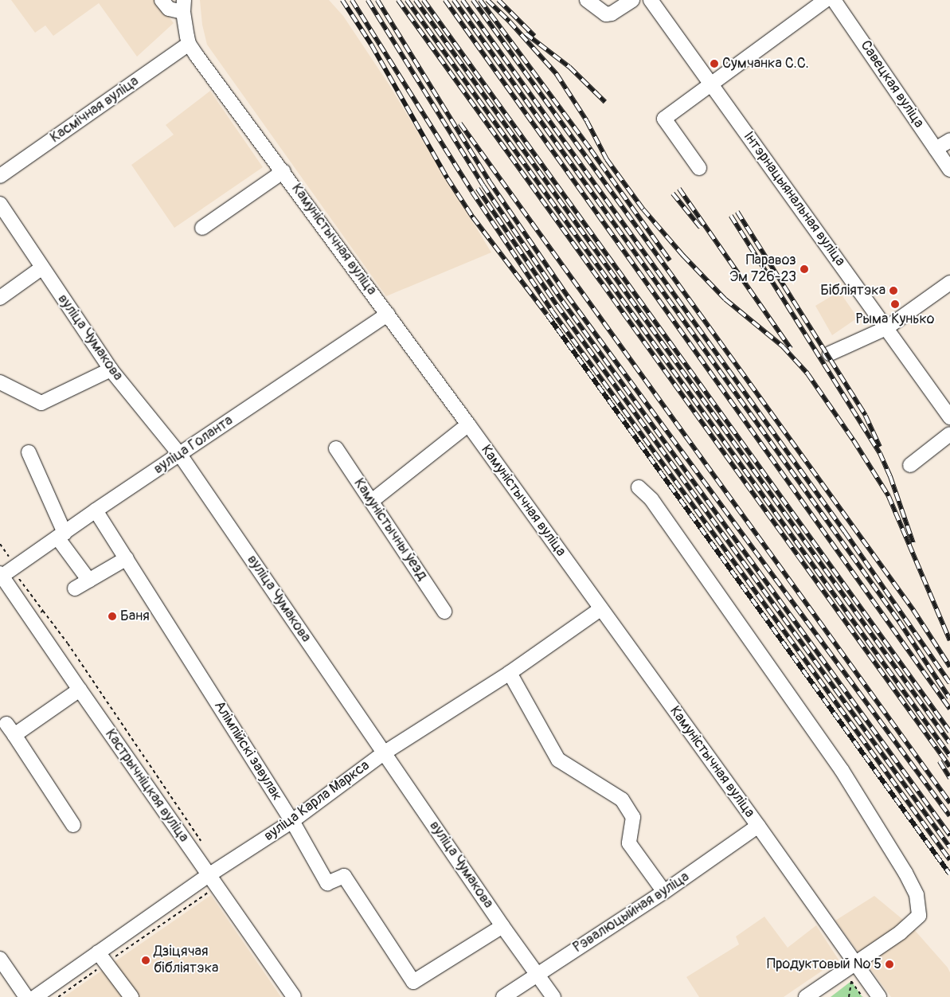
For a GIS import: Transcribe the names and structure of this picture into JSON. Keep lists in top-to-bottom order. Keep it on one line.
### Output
{"streets":{"street":["Савецкая вуліца","Касмічная вуліца","Інтэрнацыянальная вуліца","Камуністычная вуліца","вуліца Чумакова","вуліца Голанта","Камуністычны ўезд","Алімпійскі завулак","Кастрычніцкая вуліца","вуліца Карла Маркса","Рэвалюцыйная вуліца"]},"crossings":[["Касмічная вуліца","Камуністычная вуліца"],["Камуністычная вуліца","вуліца Голанта"],["Камуністычная вуліца","вуліца Карла Маркса"],["Камуністычная вуліца","Рэвалюцыйная вуліца"],["вуліца Чумакова","вуліца Голанта"],["вуліца Чумакова","Алімпійскі завулак"],["вуліца Чумакова","вуліца Карла Маркса"],["вуліца Чумакова","Рэвалюцыйная вуліца"],["вуліца Голанта","Алімпійскі завулак"],["вуліца Голанта","Кастрычніцкая вуліца"],["Алімпійскі завулак","вуліца Карла Маркса"],["Кастрычніцкая вуліца","вуліца Карла Маркса"]],"places":["Сумчанка С.С.","Паравоз Эм 726-23","Бібліятэка","Рыма Кунько","Баня","Дзіцячая бібліятэка","Продуктовый № 5"]}
